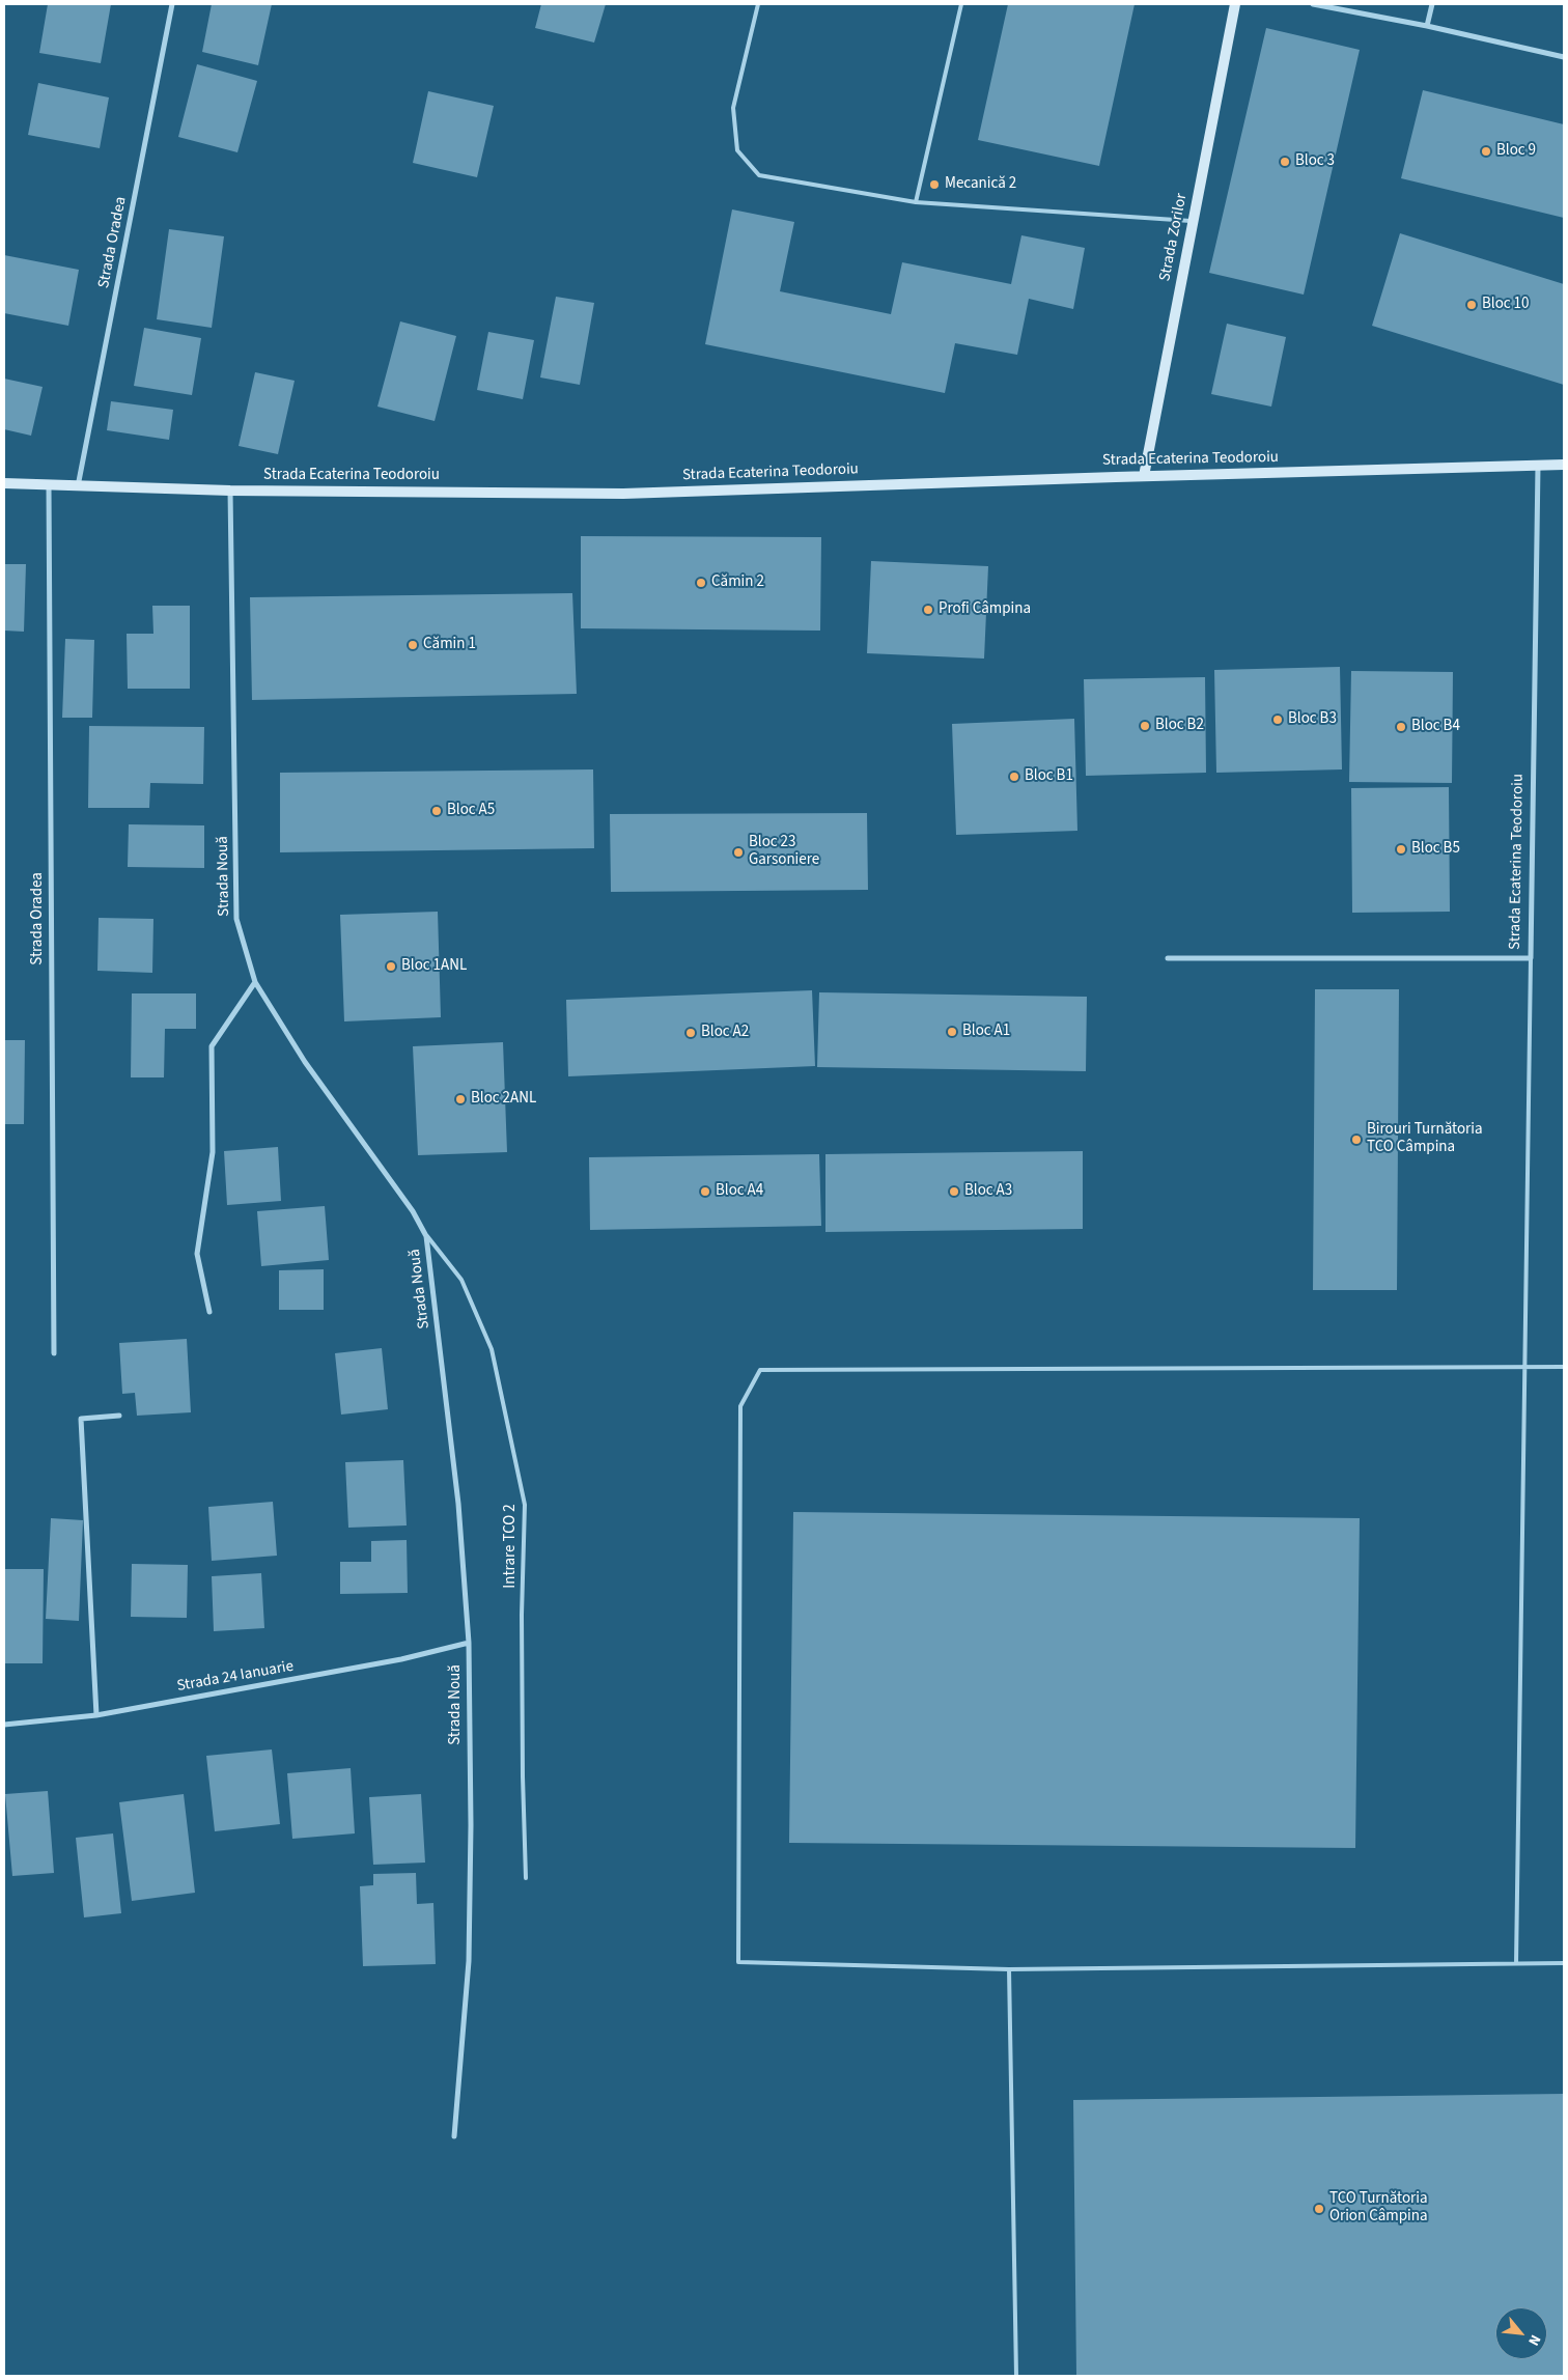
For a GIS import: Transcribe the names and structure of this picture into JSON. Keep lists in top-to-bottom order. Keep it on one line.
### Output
{"streets":{"main road":["Strada Zorilor","Strada Ecaterina Teodoroiu"],"street":["Strada Oradea","Strada Nouă","Strada 24 Ianuarie"],"lane":["Intrare TCO 2"]},"crossings":[["Strada Zorilor","Strada Ecaterina Teodoroiu"],["Strada Oradea","Strada Ecaterina Teodoroiu"],["Strada Ecaterina Teodoroiu","Strada Nouă"],["Strada Nouă","Intrare TCO 2"],["Strada Nouă","Strada 24 Ianuarie"]],"places":["Bloc 9","Bloc 3","Mecanică 2","Bloc 10","Cămin 2","Profi Câmpina","Cămin 1","Bloc B3","Bloc B2","Bloc B4","Bloc B1","Bloc A5","Bloc B5","Bloc 23 Garsoniere","Bloc 1ANL","Bloc A1","Bloc A2","Bloc 2ANL","Birouri Turnătoria TCO Câmpina","Bloc A4","Bloc A3","TCO Turnătoria Orion Câmpina"],"north":"bottom right"}
